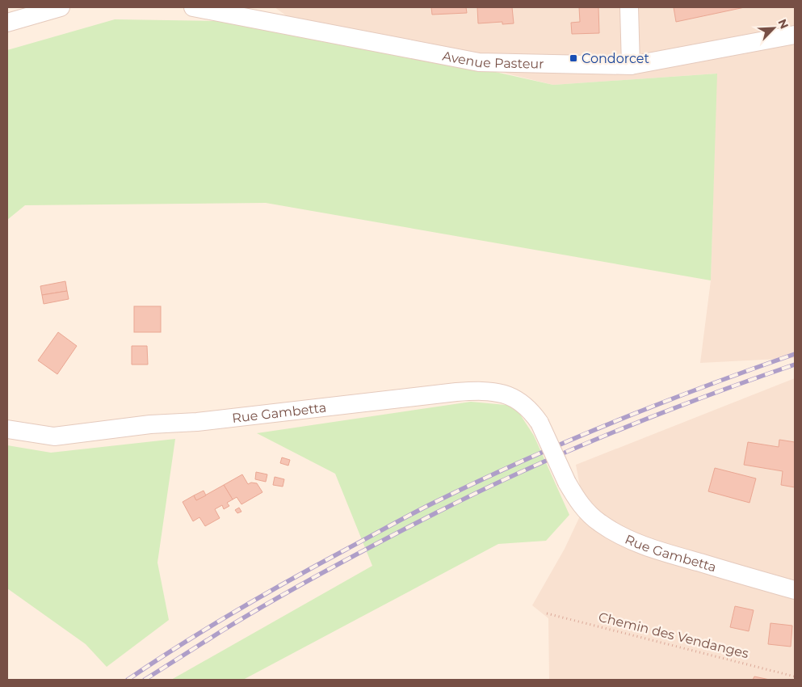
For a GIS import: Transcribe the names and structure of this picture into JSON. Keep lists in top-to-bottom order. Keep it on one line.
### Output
{"streets":{"street":["Avenue Pasteur","Rue Gambetta"],"path":["Chemin des Vendanges"]},"places":{"transit":["Condorcet"]},"north":"top right"}
